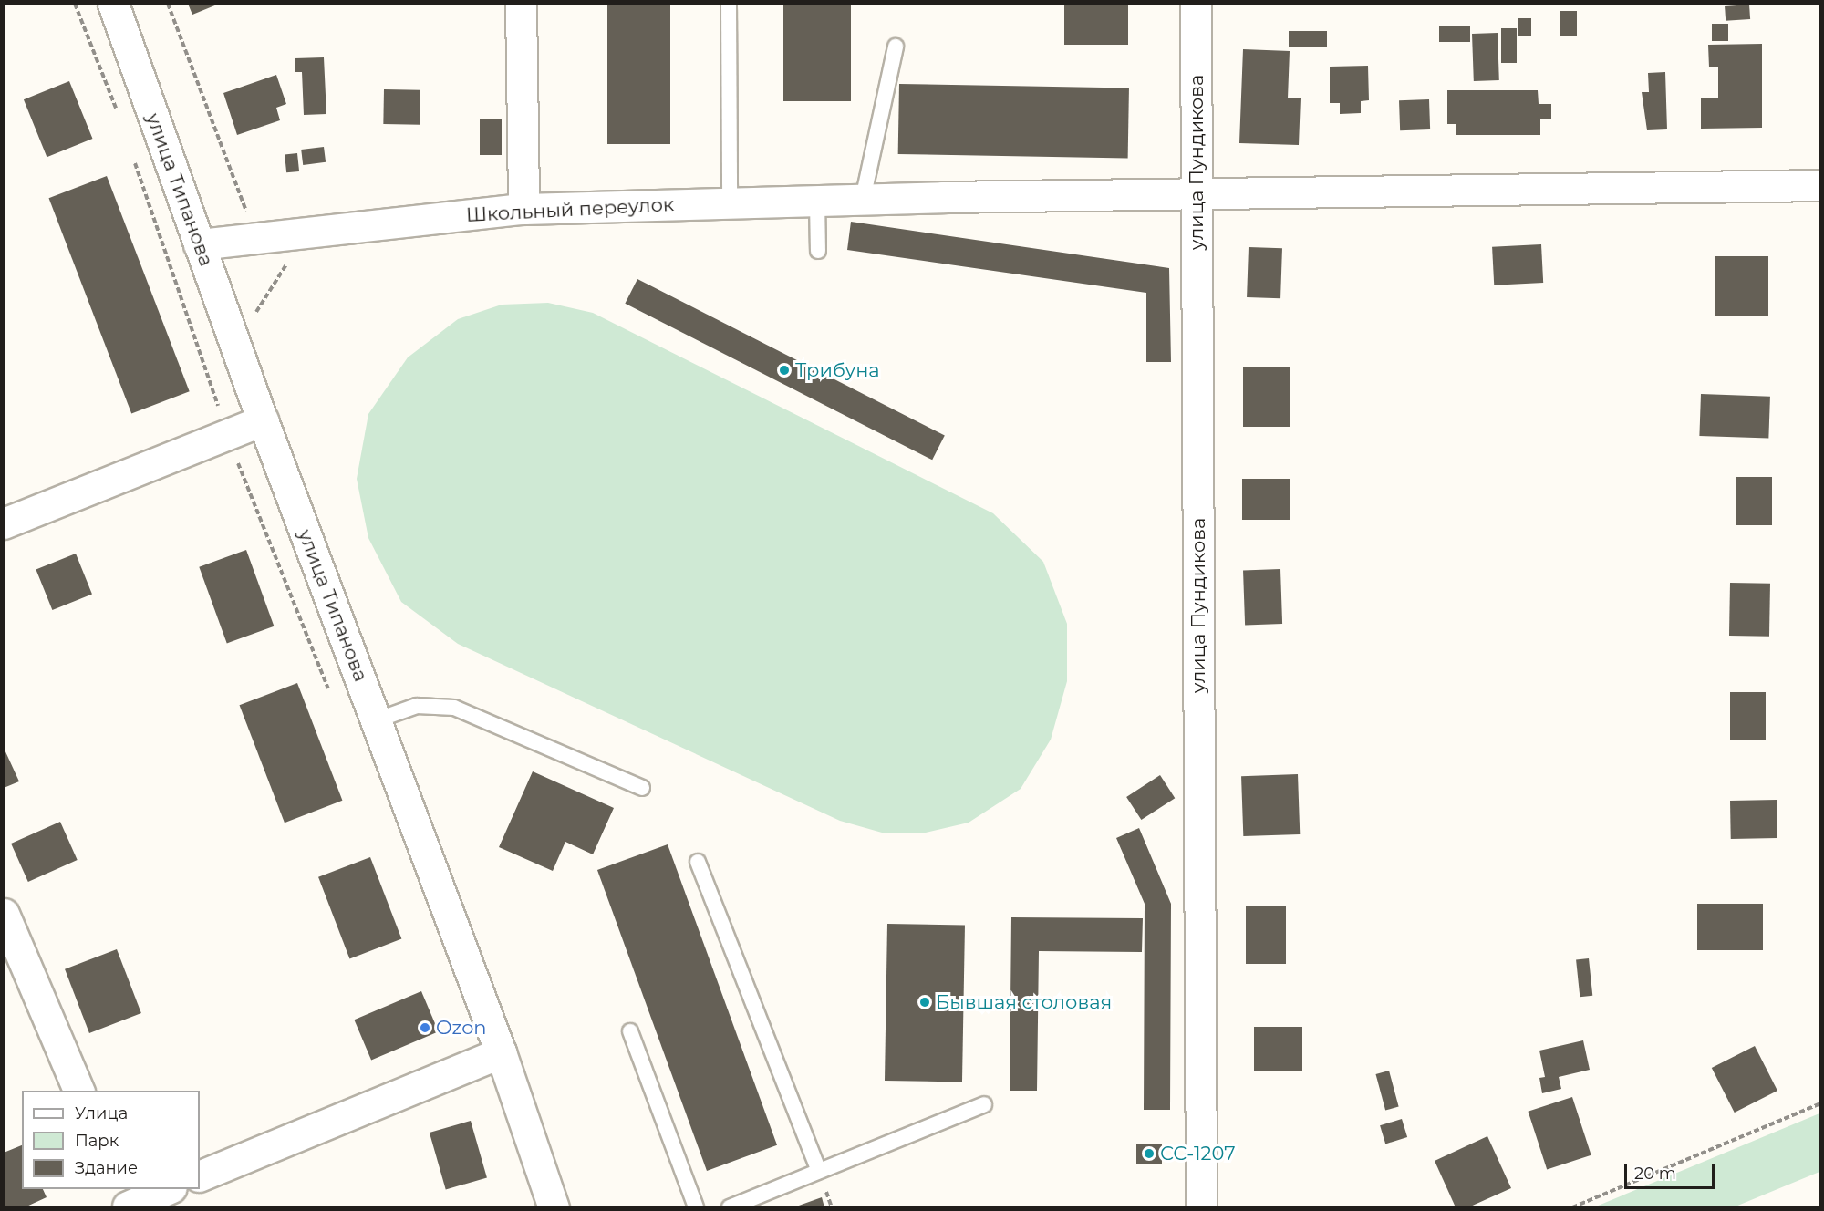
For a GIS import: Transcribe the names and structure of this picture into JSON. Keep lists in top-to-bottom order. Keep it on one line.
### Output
{"streets":{"street":["улица Пундикова","улица Типанова","Школьный переулок"]},"crossings":[["улица Пундикова","Школьный переулок"],["улица Типанова","Школьный переулок"]],"places":["Трибуна","Бывшая столовая","Ozon","СС-1207"],"legend":["Улица","Парк","Здание"],"scale_bar":"20 m"}
